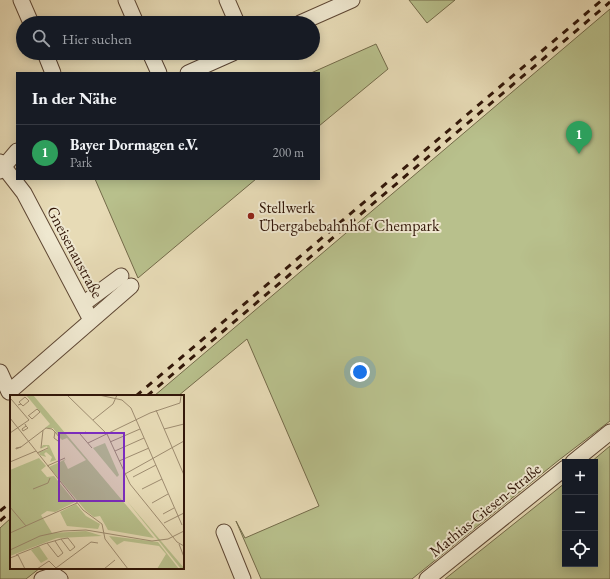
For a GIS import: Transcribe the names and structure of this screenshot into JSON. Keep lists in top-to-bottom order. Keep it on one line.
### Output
{"streets":{"street":["Gneisenaustraße","Mathias-Giesen-Straße"]},"places":["Stellwerk Übergabebahnhof Chempark"],"page":{"search":"Hier suchen","heading":"In der Nähe","pins":"1","list":[{"mark":"1","name":"Bayer Dormagen e.V.","note":"Park","value":"200 m"}],"map_buttons":["+","−"]}}
